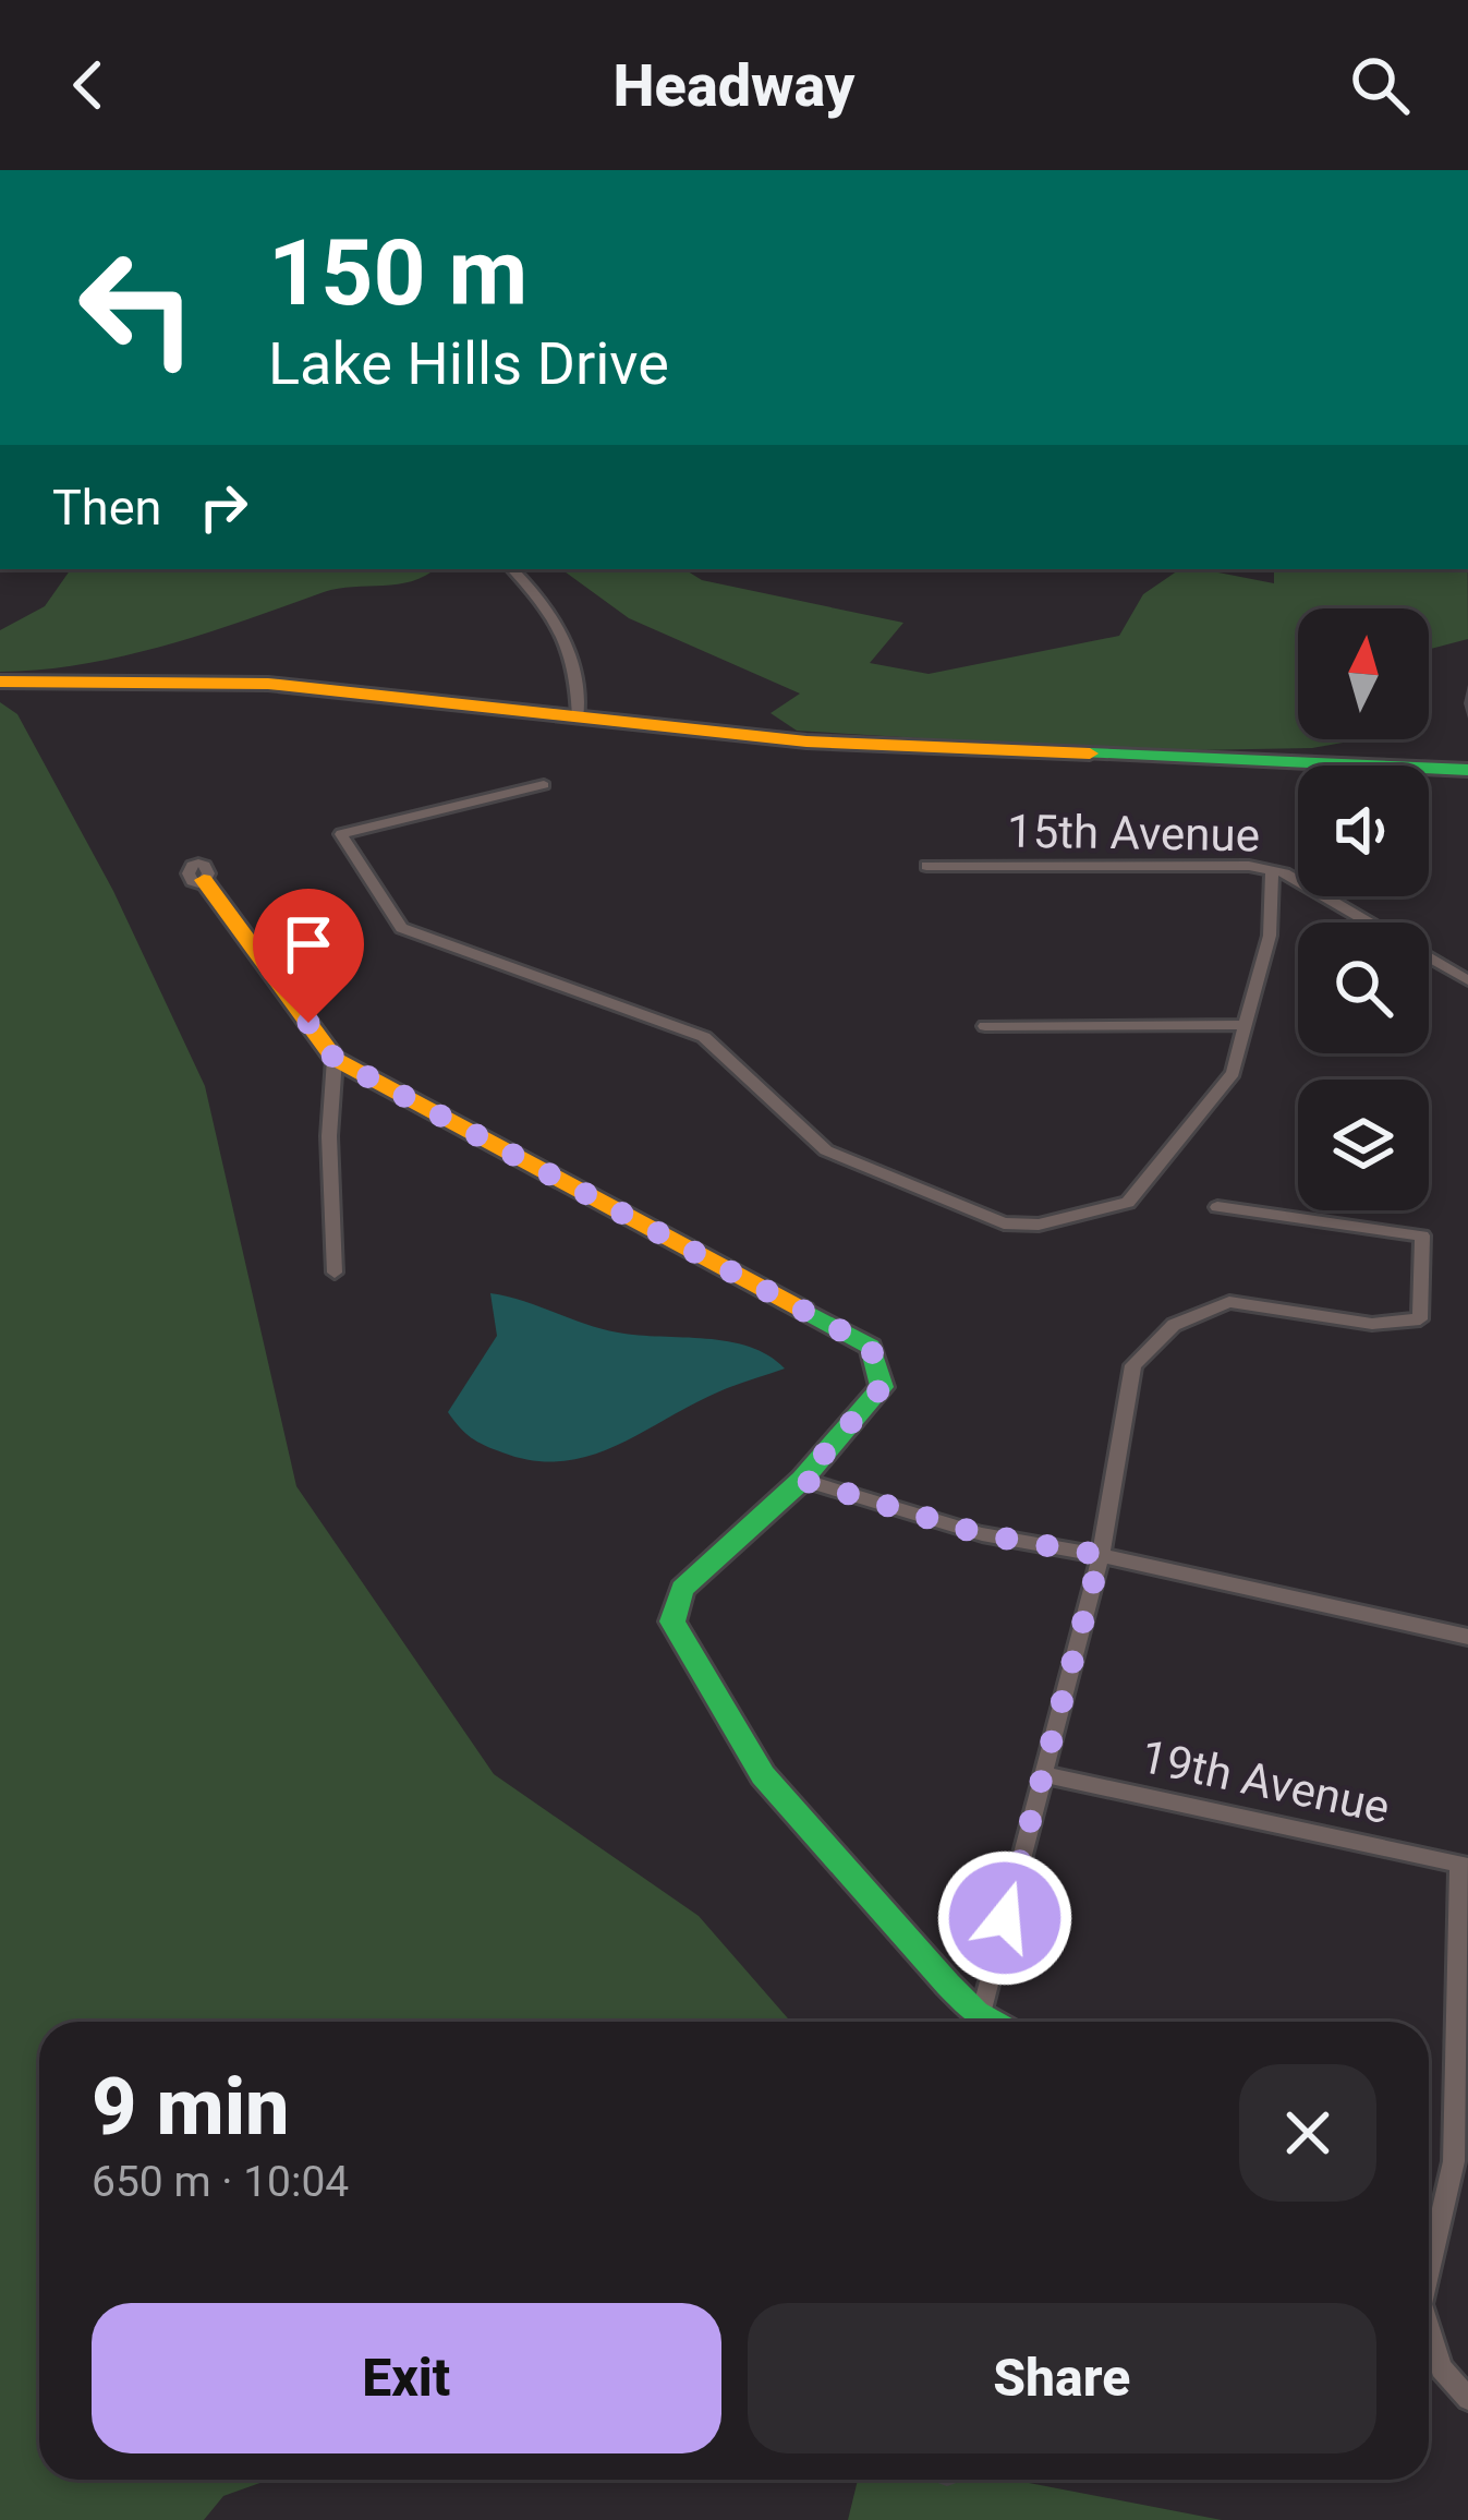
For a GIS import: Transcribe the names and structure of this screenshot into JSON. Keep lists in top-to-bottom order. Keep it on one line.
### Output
{"streets":{"street":["15th Avenue","19th Avenue"]},"north":"top","page":{"header":"Headway","turn":["150 m","Lake Hills Drive"],"then":"Then","heading":["9 min","650 m · 10:04"],"buttons":["Exit","Share"]}}
